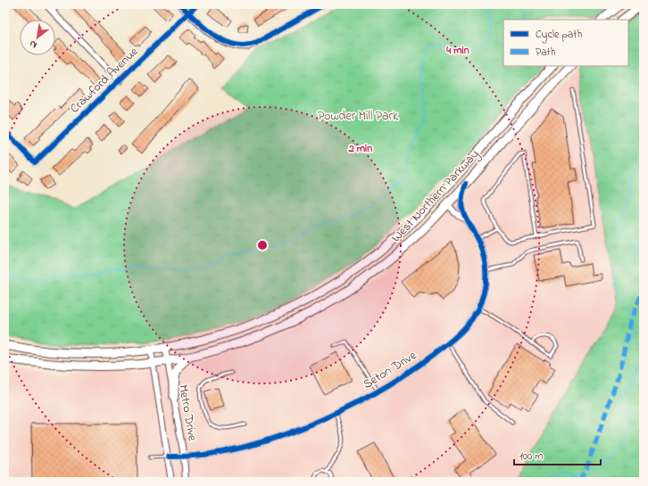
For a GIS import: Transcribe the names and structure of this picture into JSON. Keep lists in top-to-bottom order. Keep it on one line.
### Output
{"streets":{"main road":["West Northern Parkway"],"street":["Crawford Avenue","Seton Drive","Metro Drive"]},"crossings":[["West Northern Parkway","Seton Drive"],["West Northern Parkway","Metro Drive"],["Seton Drive","Metro Drive"]],"parks":["Powder Mill Park"],"legend":["Cycle path","Path"],"scale_bar":"100 m","north":"bottom left","rings":["4 min","2 min"]}
